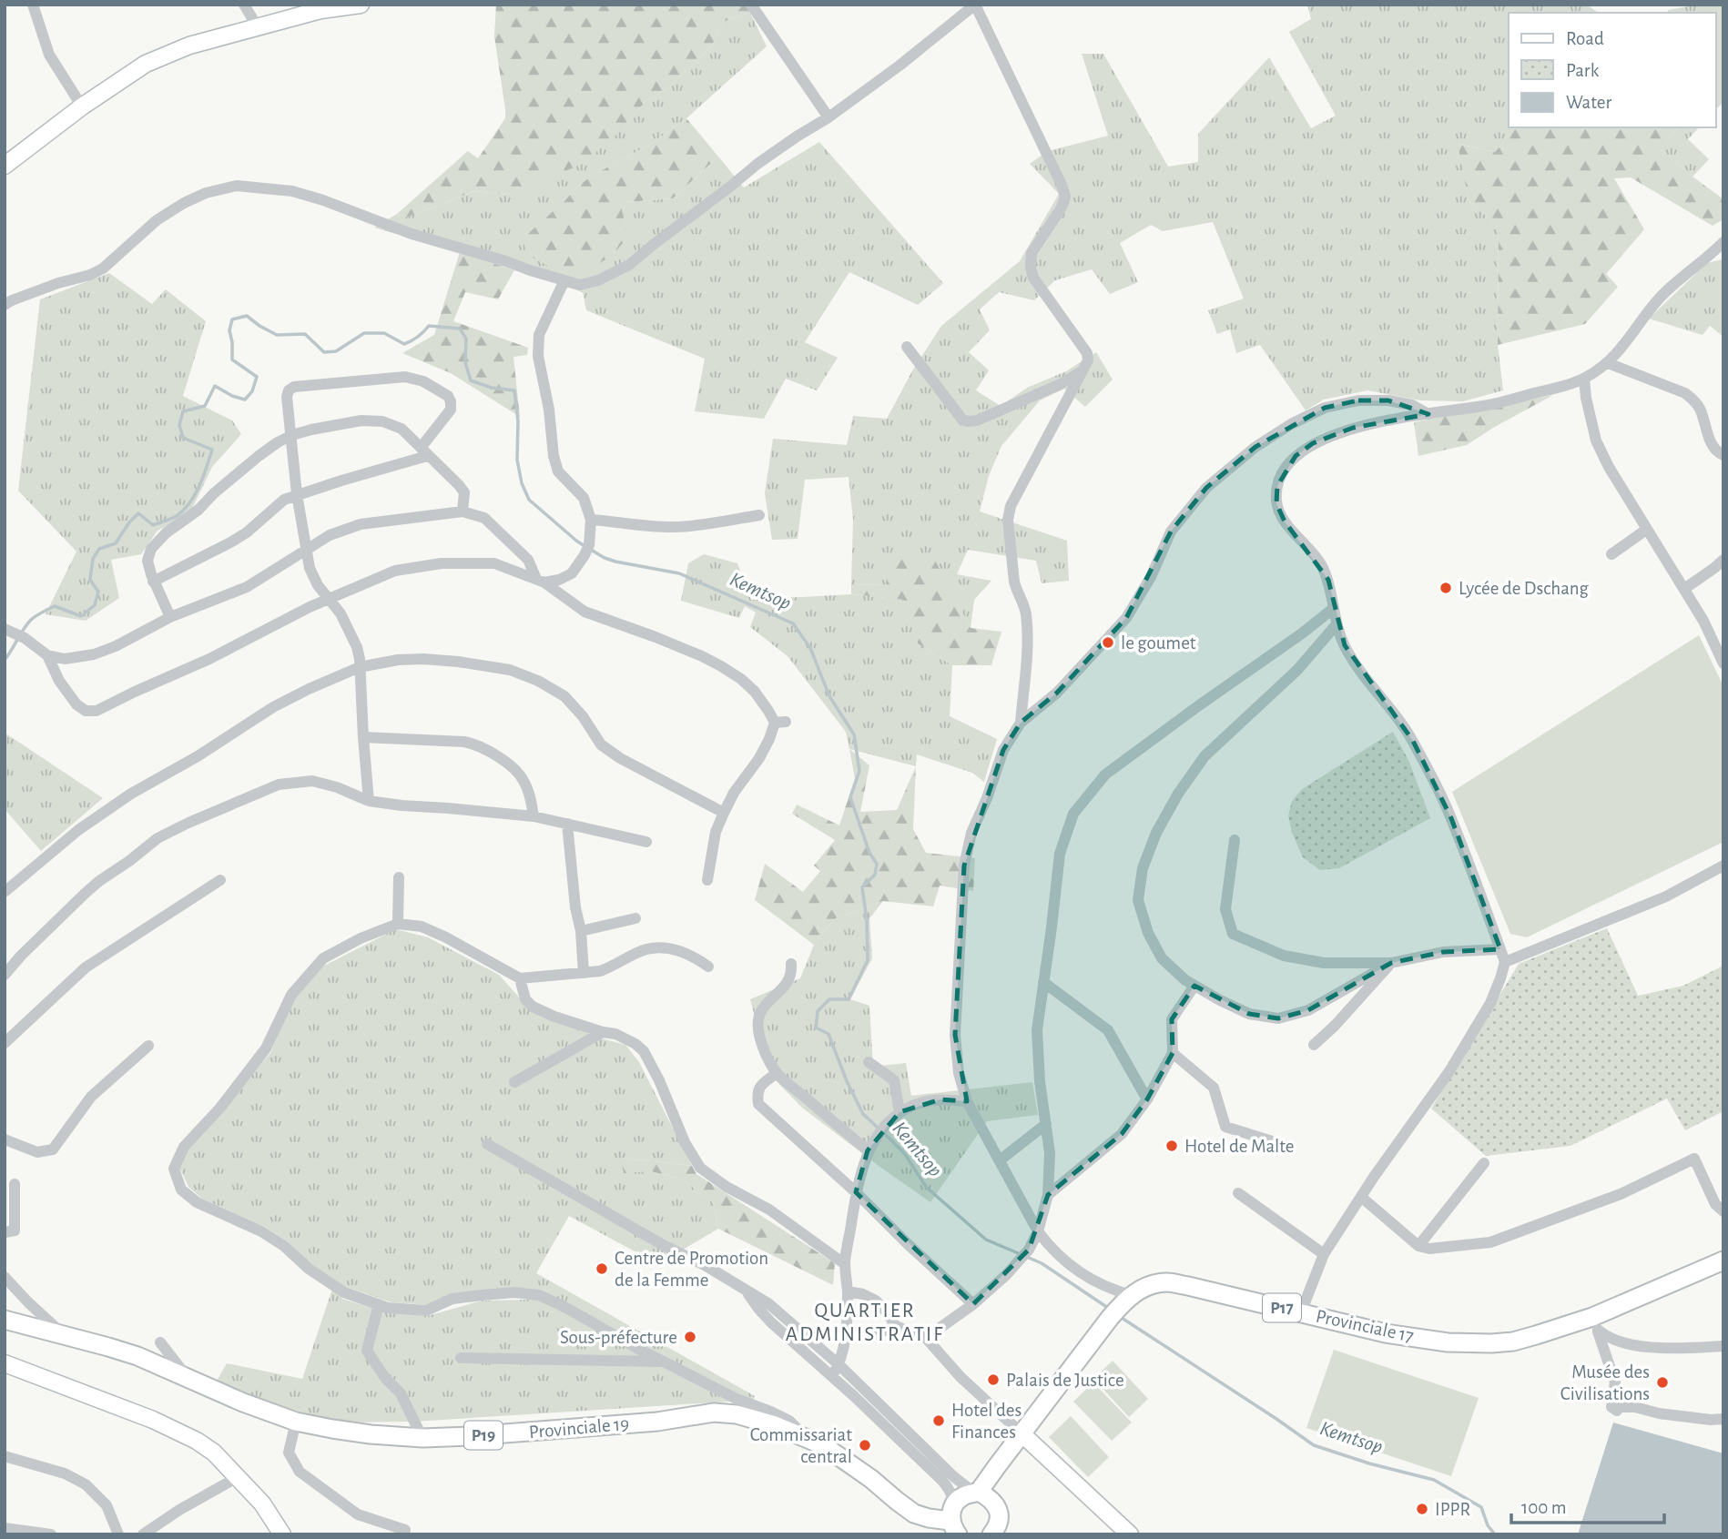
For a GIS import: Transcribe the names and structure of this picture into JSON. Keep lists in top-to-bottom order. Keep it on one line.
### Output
{"streets":{"main road":["P17","Provinciale 17","Provinciale 19","P19"]},"districts":["QUARTIER ADMINISTRATIF"],"water":["Kemtsop"],"places":["Lycée de Dschang","le goumet","Hotel de Malte","Centre de Promotion de la Femme","Sous-préfecture","Palais de Justice","Musée des Civilisations","Hotel des Finances","Commissariat central","IPPR"],"legend":["Road","Park","Water"],"scale_bar":"100 m"}
